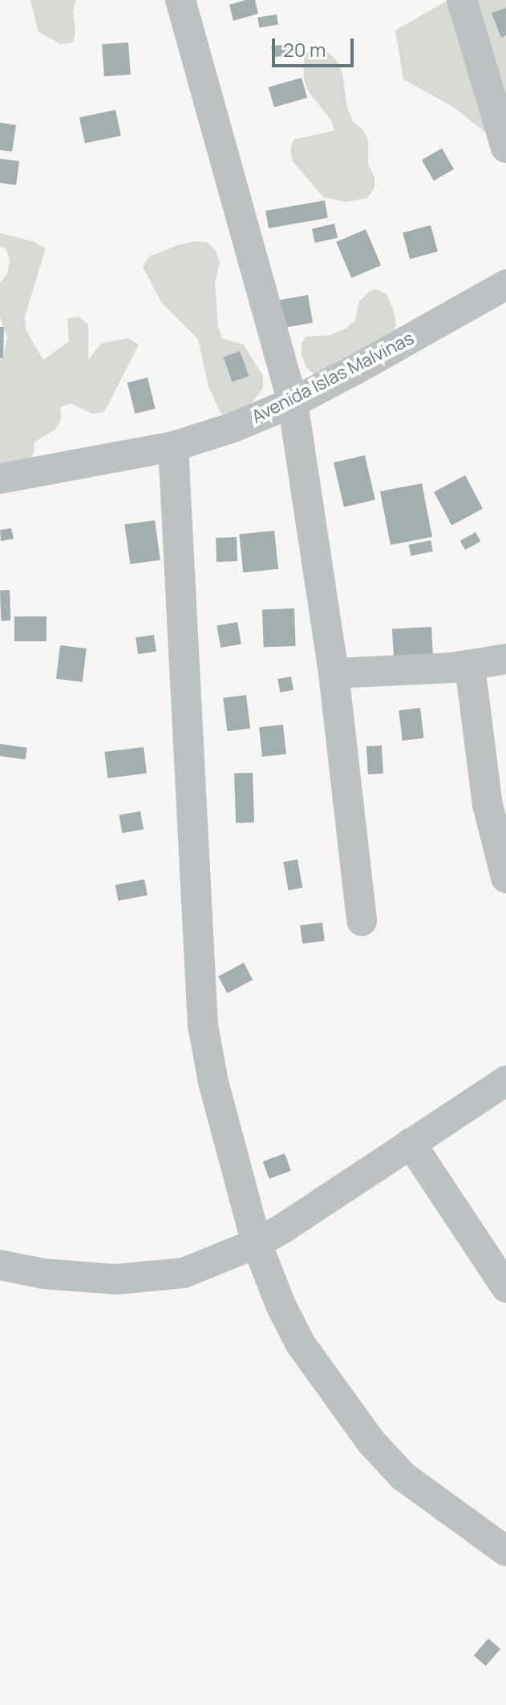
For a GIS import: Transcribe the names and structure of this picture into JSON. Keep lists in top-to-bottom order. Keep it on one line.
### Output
{"streets":{"street":["Avenida Islas Malvinas"]},"scale_bar":"20 m"}
